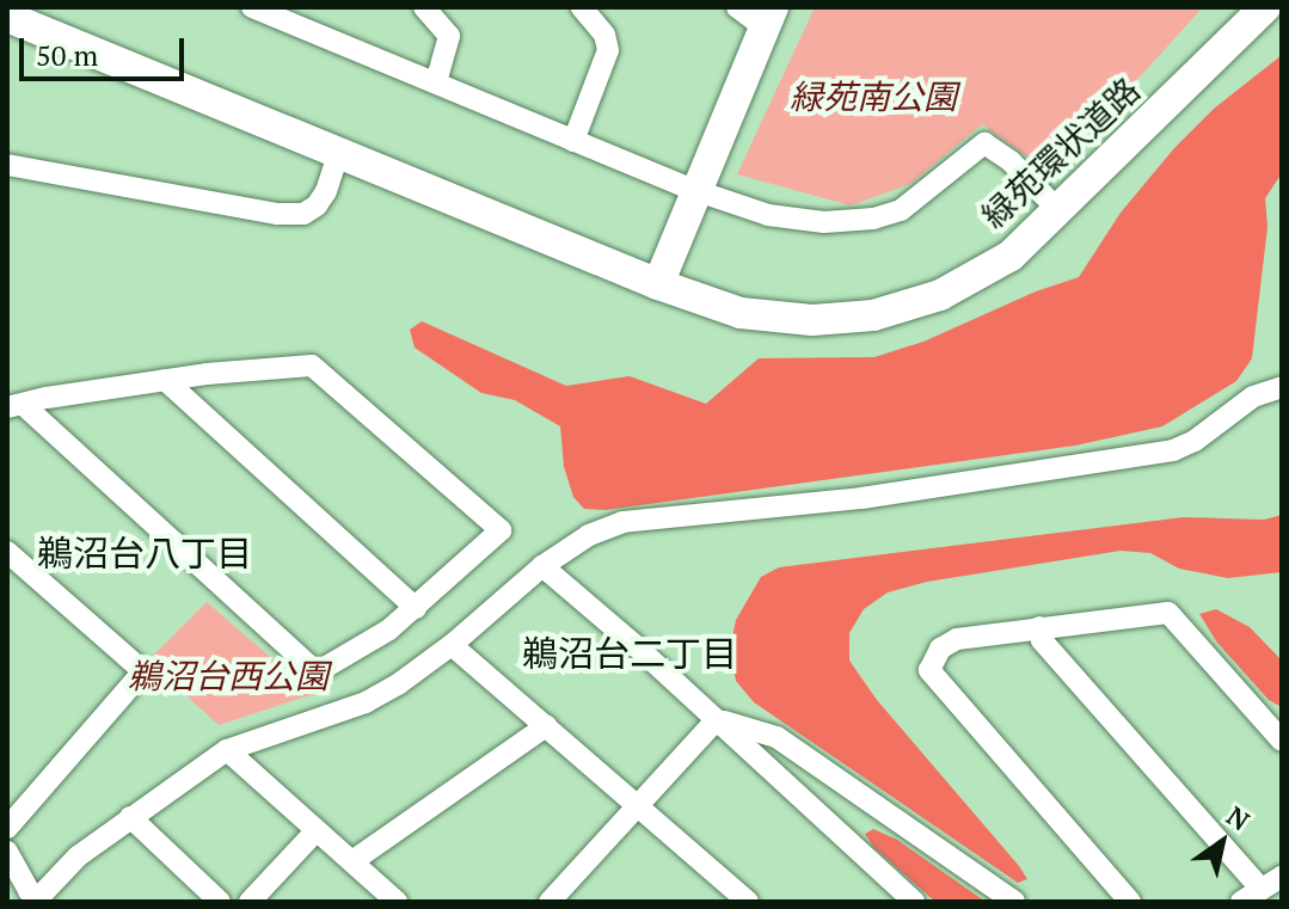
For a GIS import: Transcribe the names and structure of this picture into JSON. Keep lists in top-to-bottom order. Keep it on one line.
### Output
{"streets":{"street":["緑苑環状道路"]},"districts":["鵜沼台八丁目","鵜沼台二丁目"],"parks":["緑苑南公園","鵜沼台西公園"],"scale_bar":"50 m","north":"top right"}
